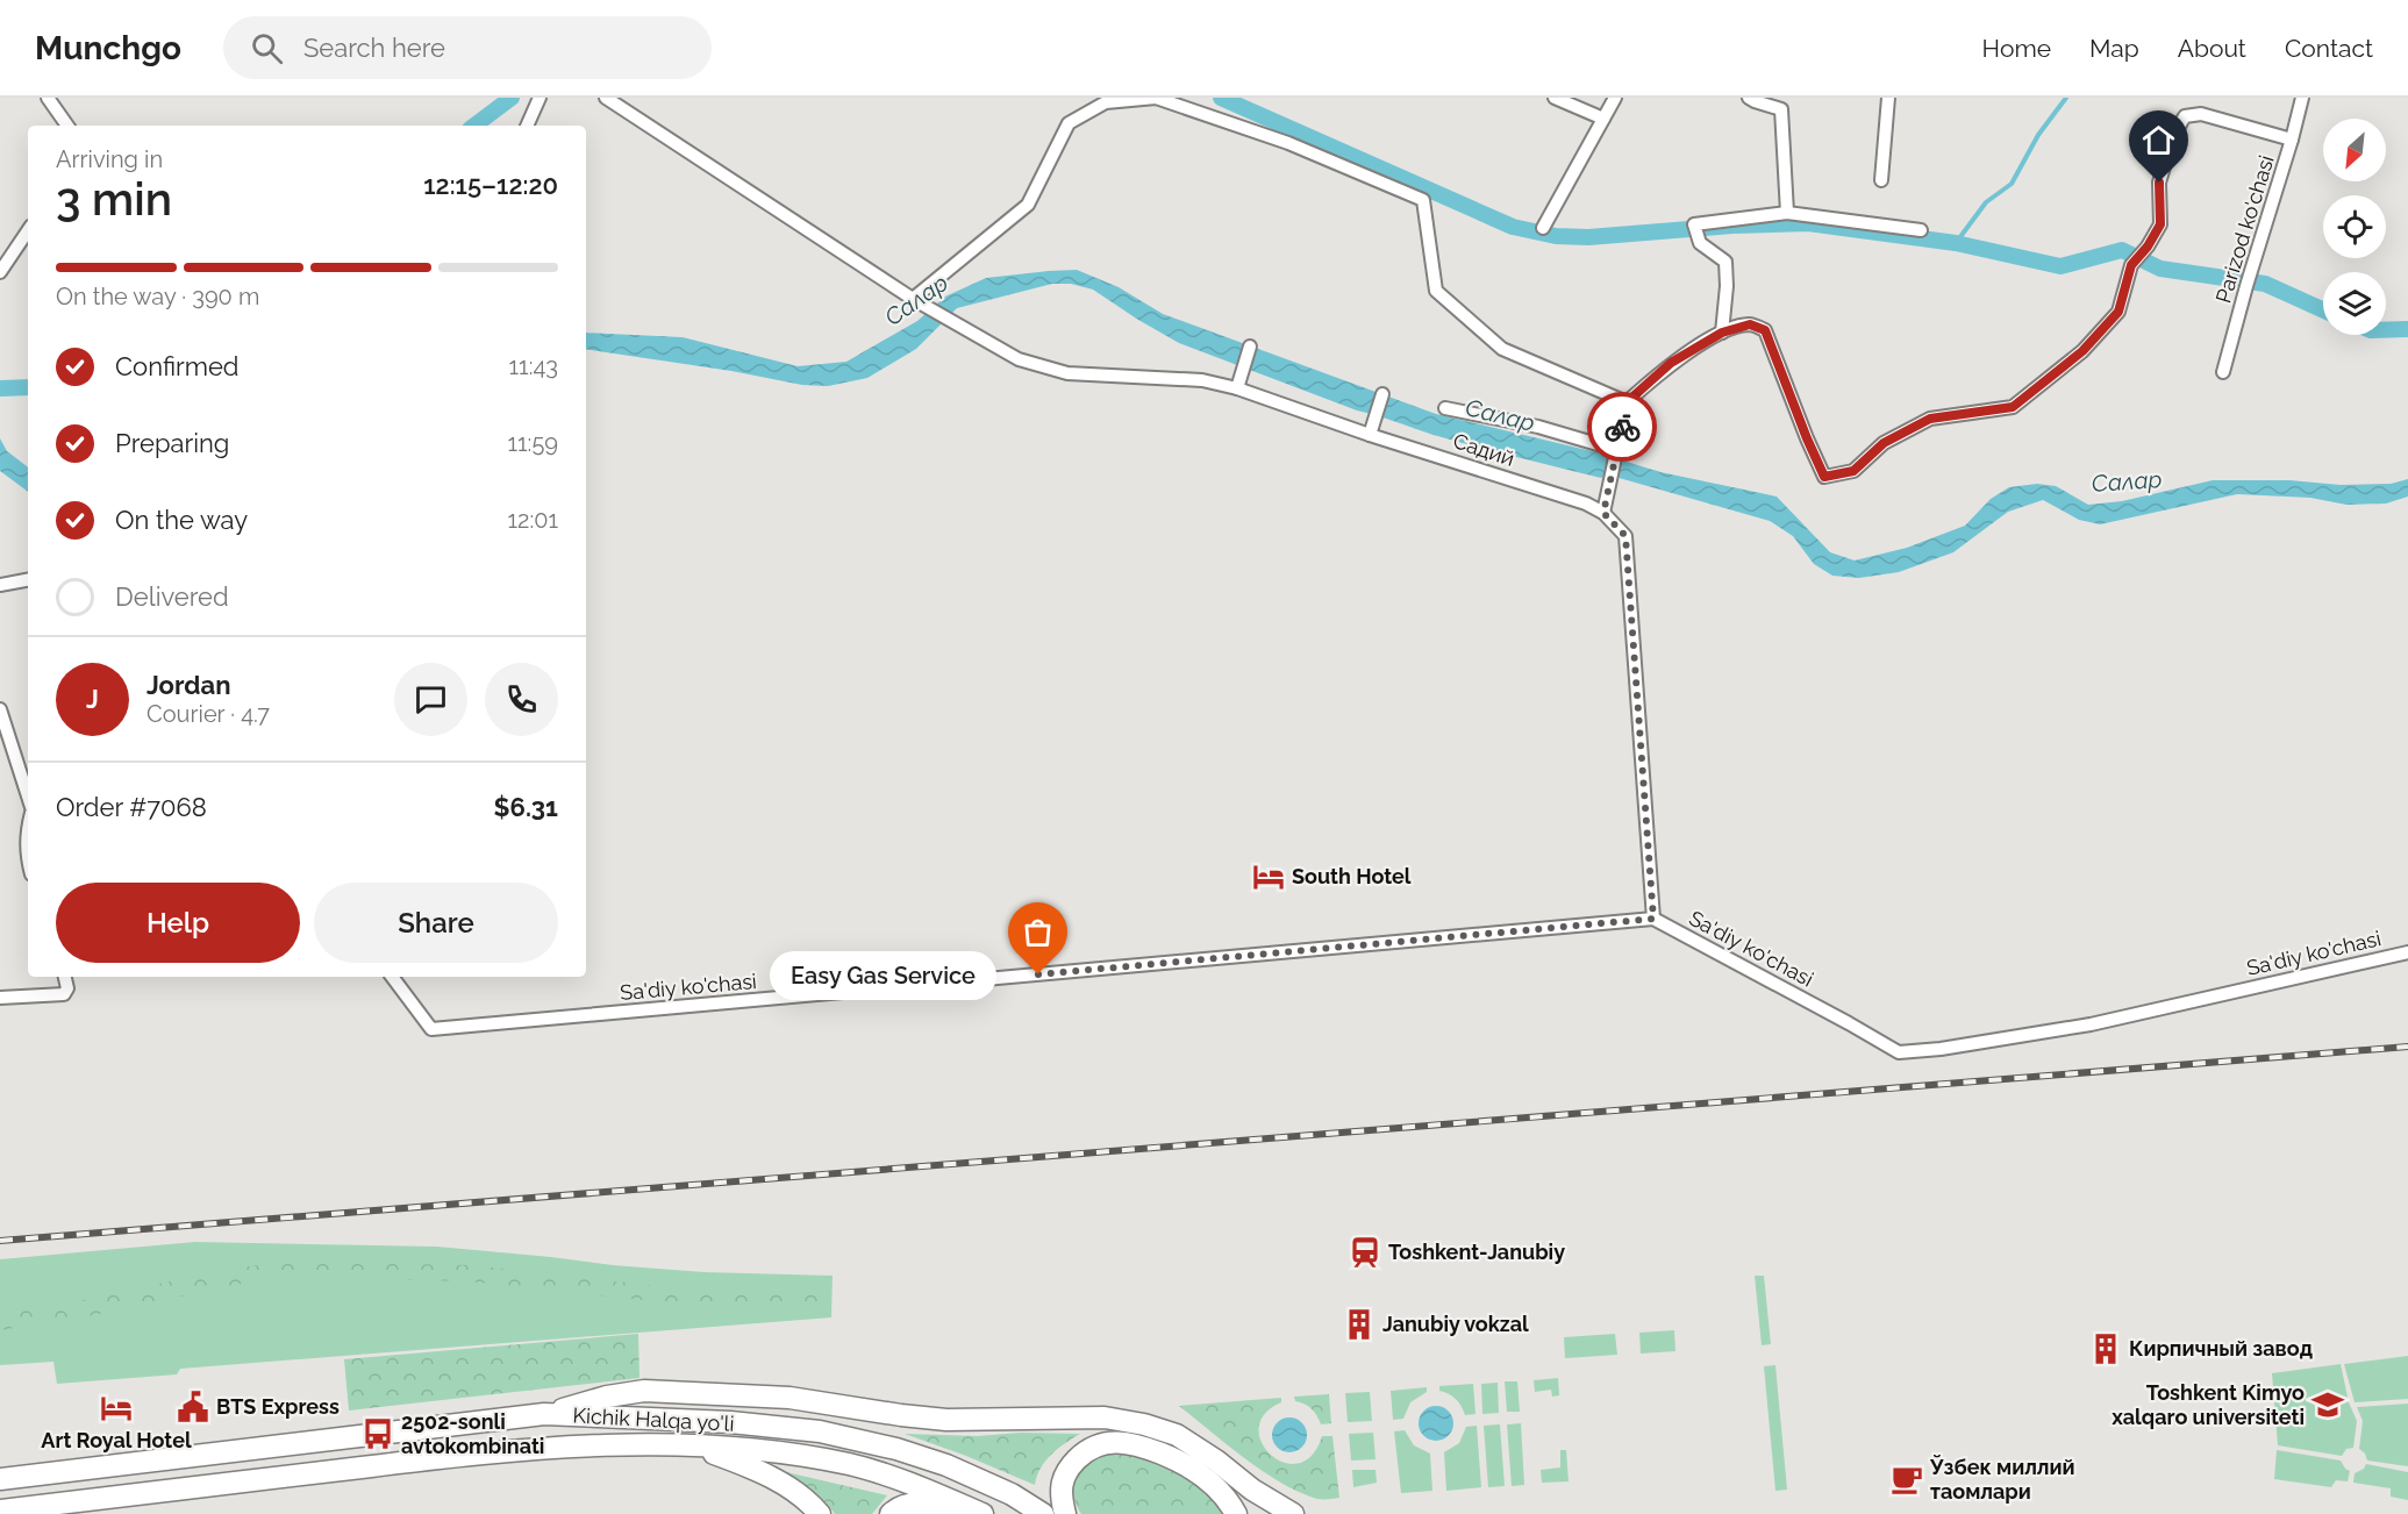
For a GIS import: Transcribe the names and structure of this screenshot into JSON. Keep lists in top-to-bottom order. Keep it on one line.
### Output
{"streets":{"highway":["Kichik Halqa yo'li"],"street":["Parizod ko'chasi","Садий","Sa'diy ko'chasi"]},"crossings":[["Садий","Sa'diy ko'chasi"]],"water":["Салар"],"places":{"hotel":["South Hotel","Art Royal Hotel"],"other":["Easy Gas Service"],"station":["Toshkent-Janubiy"],"building":["Janubiy vokzal","Кирпичный завод"],"school or university":["Toshkent Kimyo xalqaro universiteti"],"public building":["BTS Express"],"bus stop":["2502-sonli avtokombinati"],"cafe":["Ўзбек миллий таомлари"]},"north":"bottom left","page":{"header":"Munchgo","search":"Search here","nav":["Home","Map","About","Contact"],"heading":["3 min","Arriving in","12:15–12:20"],"panel":["Jordan","Courier · 4.7","Order #7068","$6.31"],"bar":"On the way · 390 m","list":[["Confirmed","11:43"],["Preparing","11:59"],["On the way","12:01"],"Delivered"],"round":"J","buttons":["Help","Share"],"bubble":"Easy Gas Service"}}
